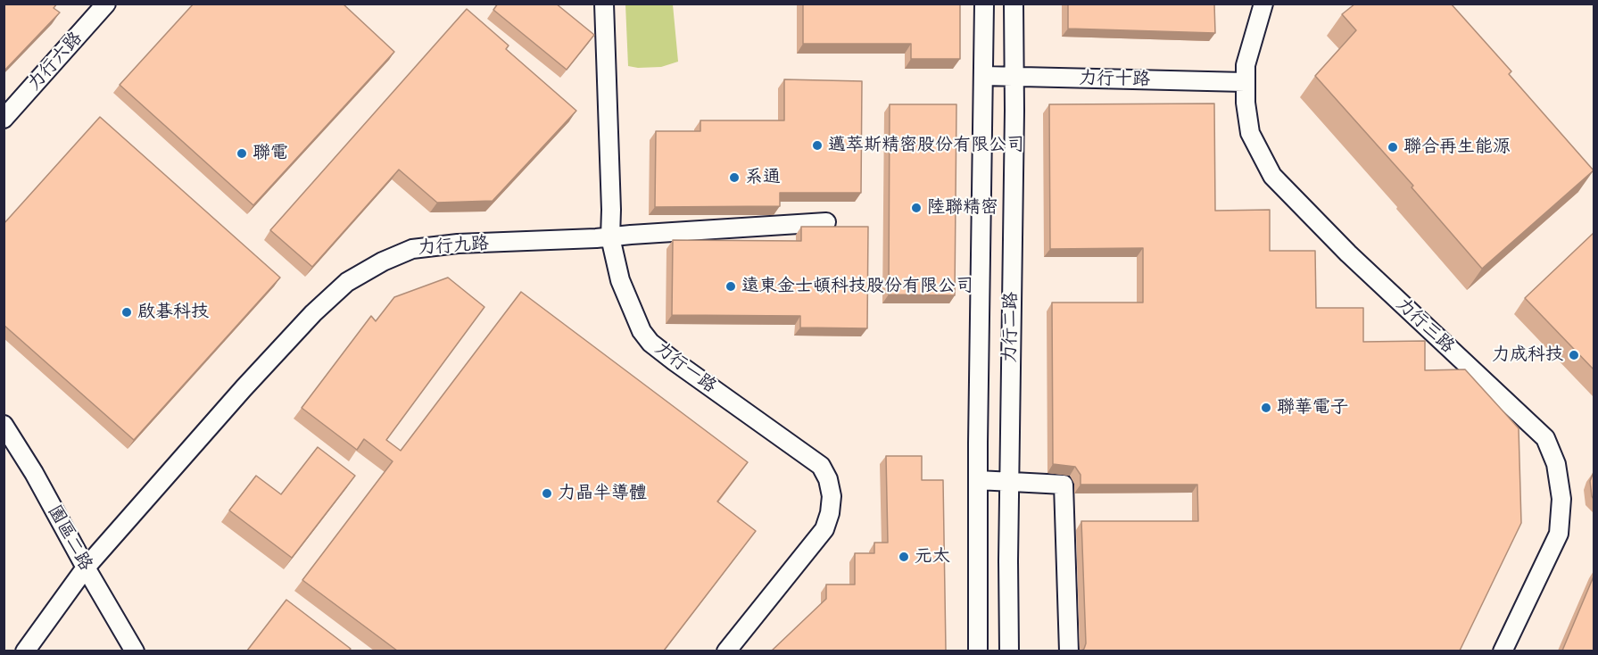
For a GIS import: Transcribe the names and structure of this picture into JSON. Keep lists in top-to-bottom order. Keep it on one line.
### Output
{"streets":{"street":["力行六路","力行十路","力行九路","力行三路","力行二路","力行一路","園區二路"]},"crossings":[["力行十路","力行三路"],["力行十路","力行二路"],["力行九路","力行一路"],["力行九路","園區二路"]],"places":["邁萃斯精密股份有限公司","聯合再生能源","聯電","系通","陸聯精密","遠東金士頓科技股份有限公司","啟碁科技","力成科技","聯華電子","力晶半導體","元太"]}
